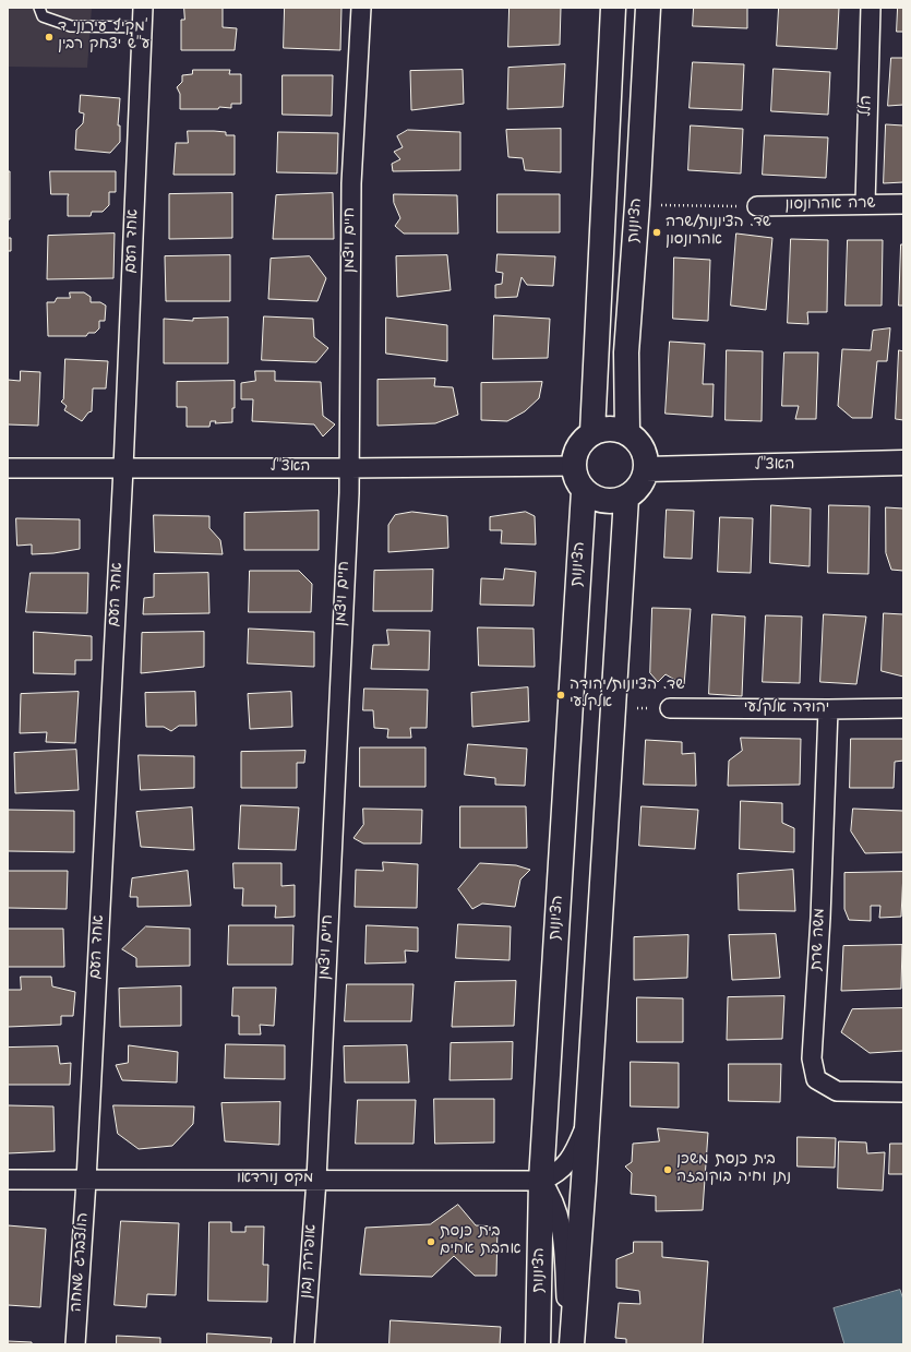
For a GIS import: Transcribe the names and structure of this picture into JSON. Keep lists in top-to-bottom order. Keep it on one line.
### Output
{"streets":{"street":["הלל","שרה אהרונסון","הציונות","חיים ויצמן","אחד העם","האצ\"ל","יהודה אלקלעי","משה שרת","מקס נורדאו","אופירה נבון","הולצברג שמחה"]},"crossings":[["הלל","שרה אהרונסון"],["הציונות","האצ\"ל"],["הציונות","מקס נורדאו"],["חיים ויצמן","האצ\"ל"],["חיים ויצמן","מקס נורדאו"],["חיים ויצמן","אופירה נבון"],["אחד העם","האצ\"ל"],["אחד העם","מקס נורדאו"],["אחד העם","הולצברג שמחה"],["יהודה אלקלעי","משה שרת"],["מקס נורדאו","אופירה נבון"],["מקס נורדאו","הולצברג שמחה"]],"places":["מקיף עירוני ד' ע\"ש יצחק רבין","שד. הציונות/שרה אהרונסון","שד. הציונות/יהודה אלקלעי","בית כנסת משכן נתן וחיה בוקובזה","בית כנסת אהבת אחים"]}
